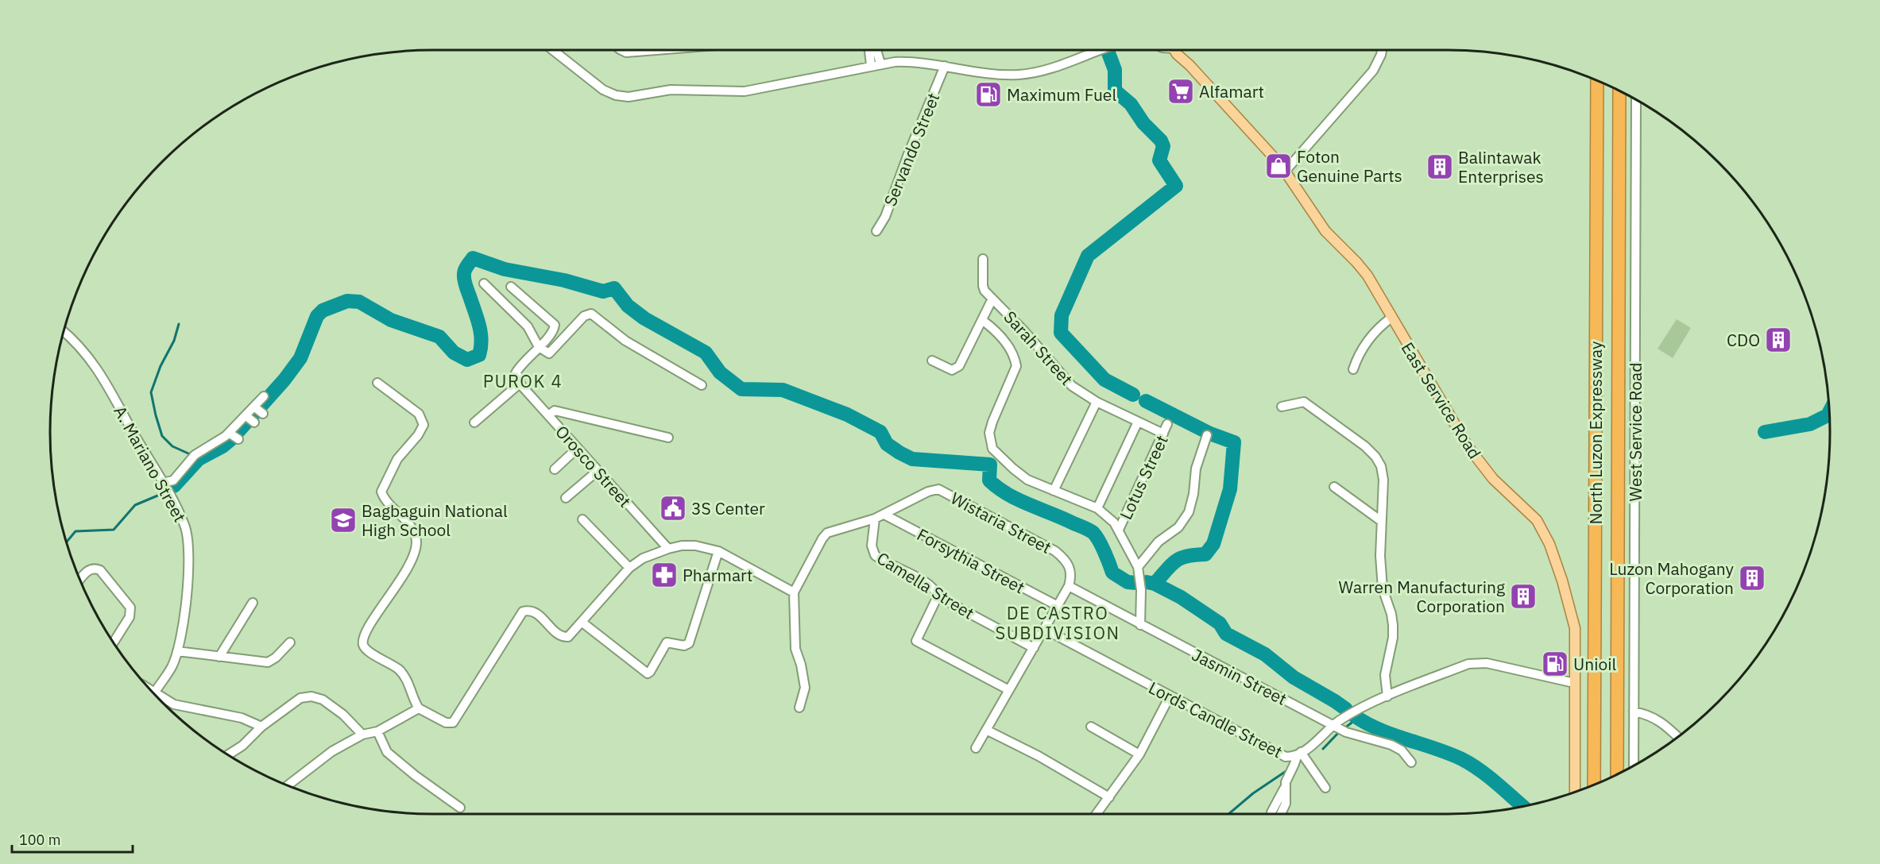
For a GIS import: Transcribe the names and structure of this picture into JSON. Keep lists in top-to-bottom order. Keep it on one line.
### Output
{"streets":{"highway":["North Luzon Expressway"],"main road":["East Service Road"],"street":["Servando Street","Sarah Street","West Service Road","A. Mariano Street","Orosco Street","Lotus Street","Wistaria Street","Forsythia Street","Camella Street","Jasmin Street","Lords Candle Street"]},"crossings":[["Sarah Street","Lotus Street"],["East Service Road","Lords Candle Street"],["Wistaria Street","Forsythia Street"],["Wistaria Street","Jasmin Street"],["Jasmin Street","Lords Candle Street"]],"districts":["PUROK 4","DE CASTRO SUBDIVISION"],"places":{"supermarket":["Alfamart"],"fuel station":["Maximum Fuel","Unioil"],"shop":["Foton Genuine Parts"],"building":["Balintawak Enterprises","CDO","Luzon Mahogany Corporation","Warren Manufacturing Corporation"],"public building":["3S Center"],"school or university":["Bagbaguin National High School"],"pharmacy":["Pharmart"]},"scale_bar":"100 m"}
